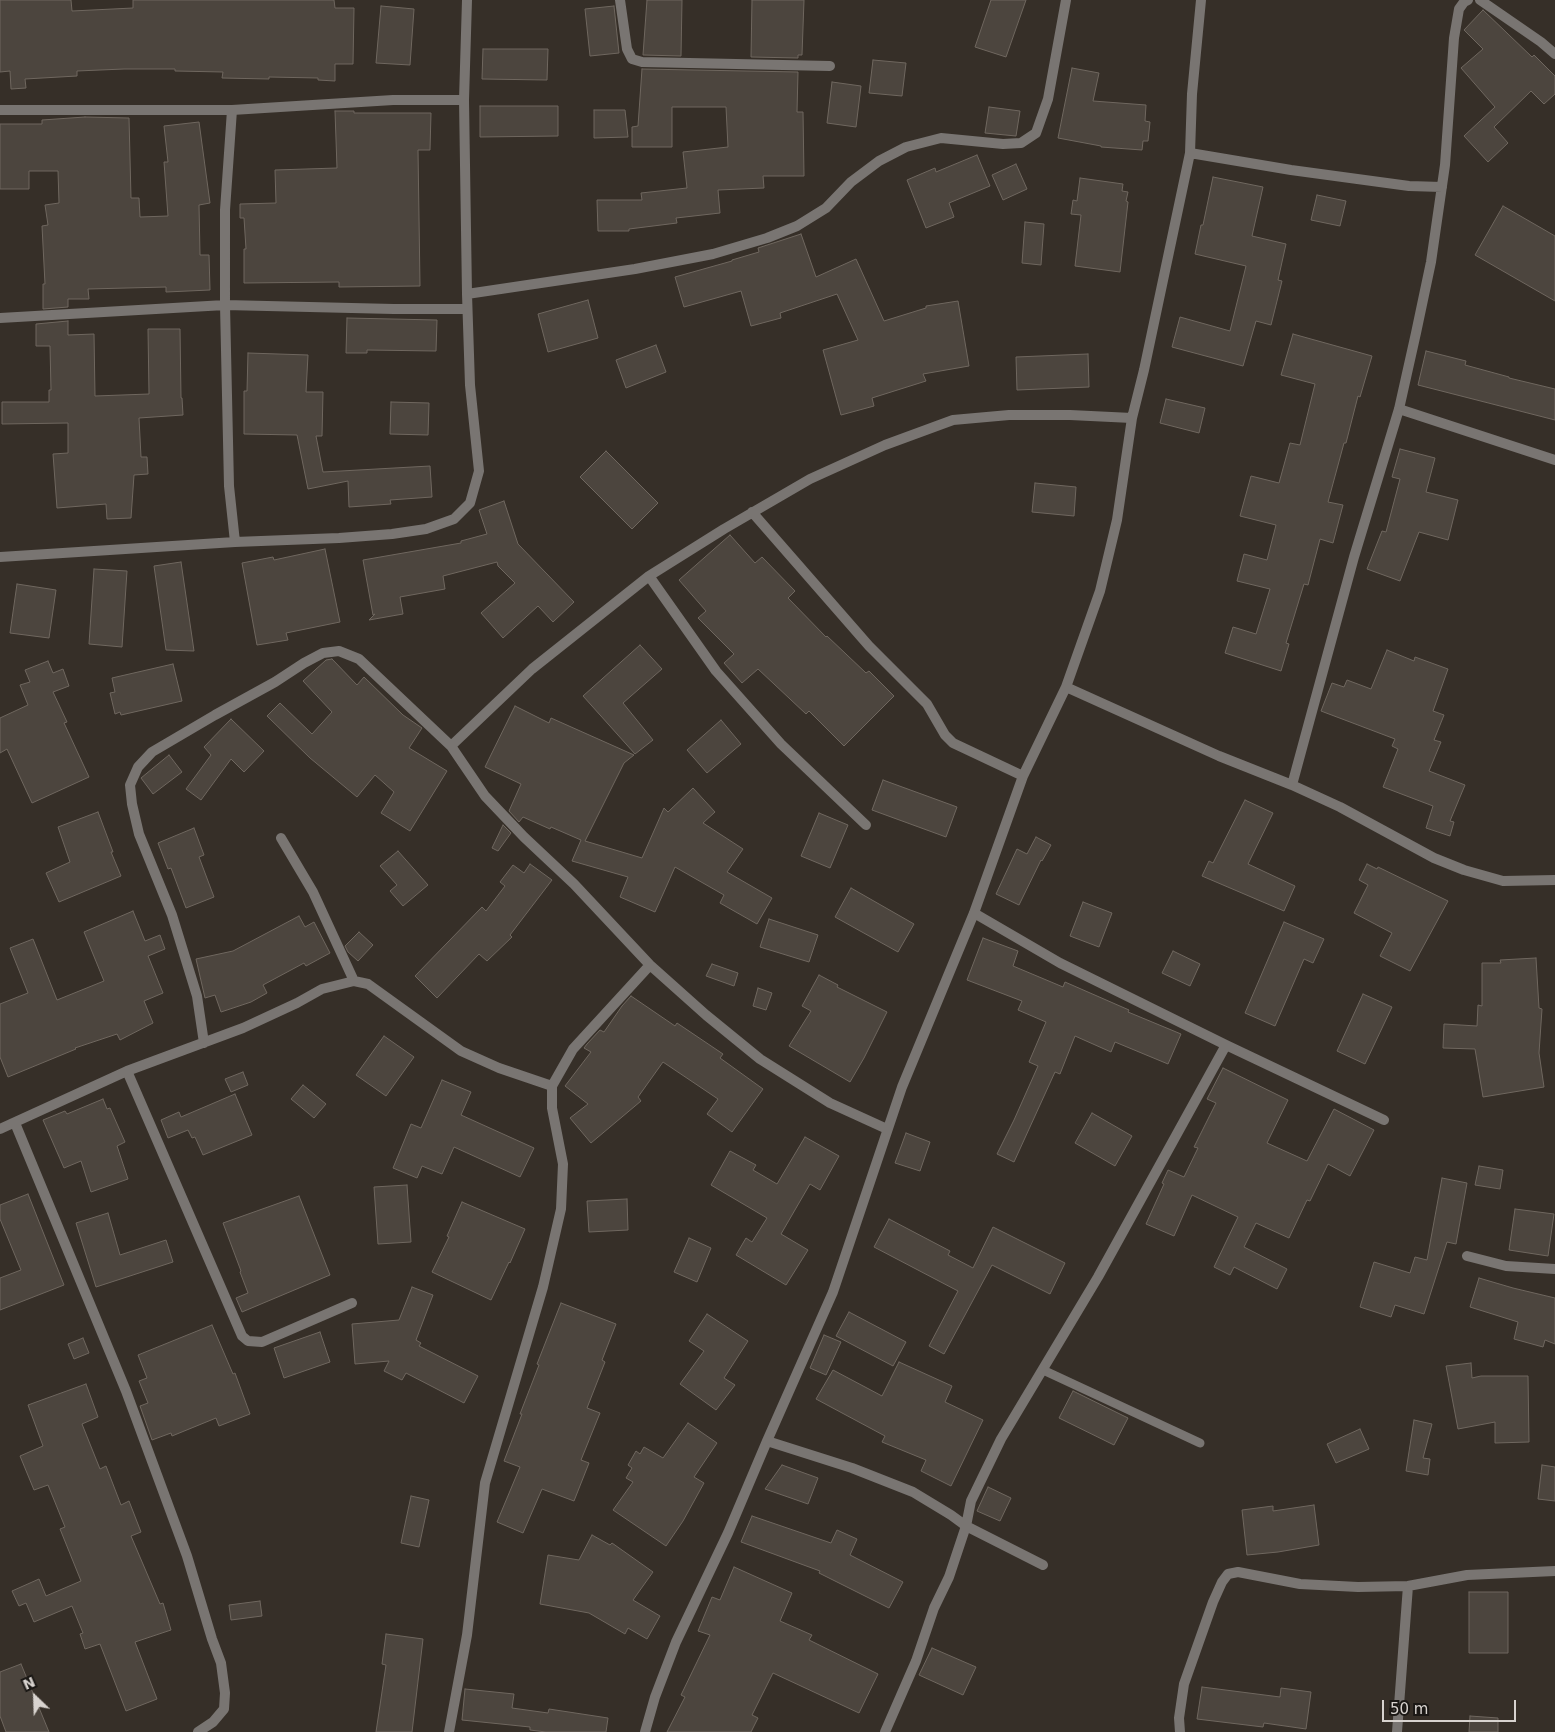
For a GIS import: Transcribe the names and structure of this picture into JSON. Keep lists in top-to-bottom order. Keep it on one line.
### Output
{"scale_bar":"50 m","north":"top left"}
